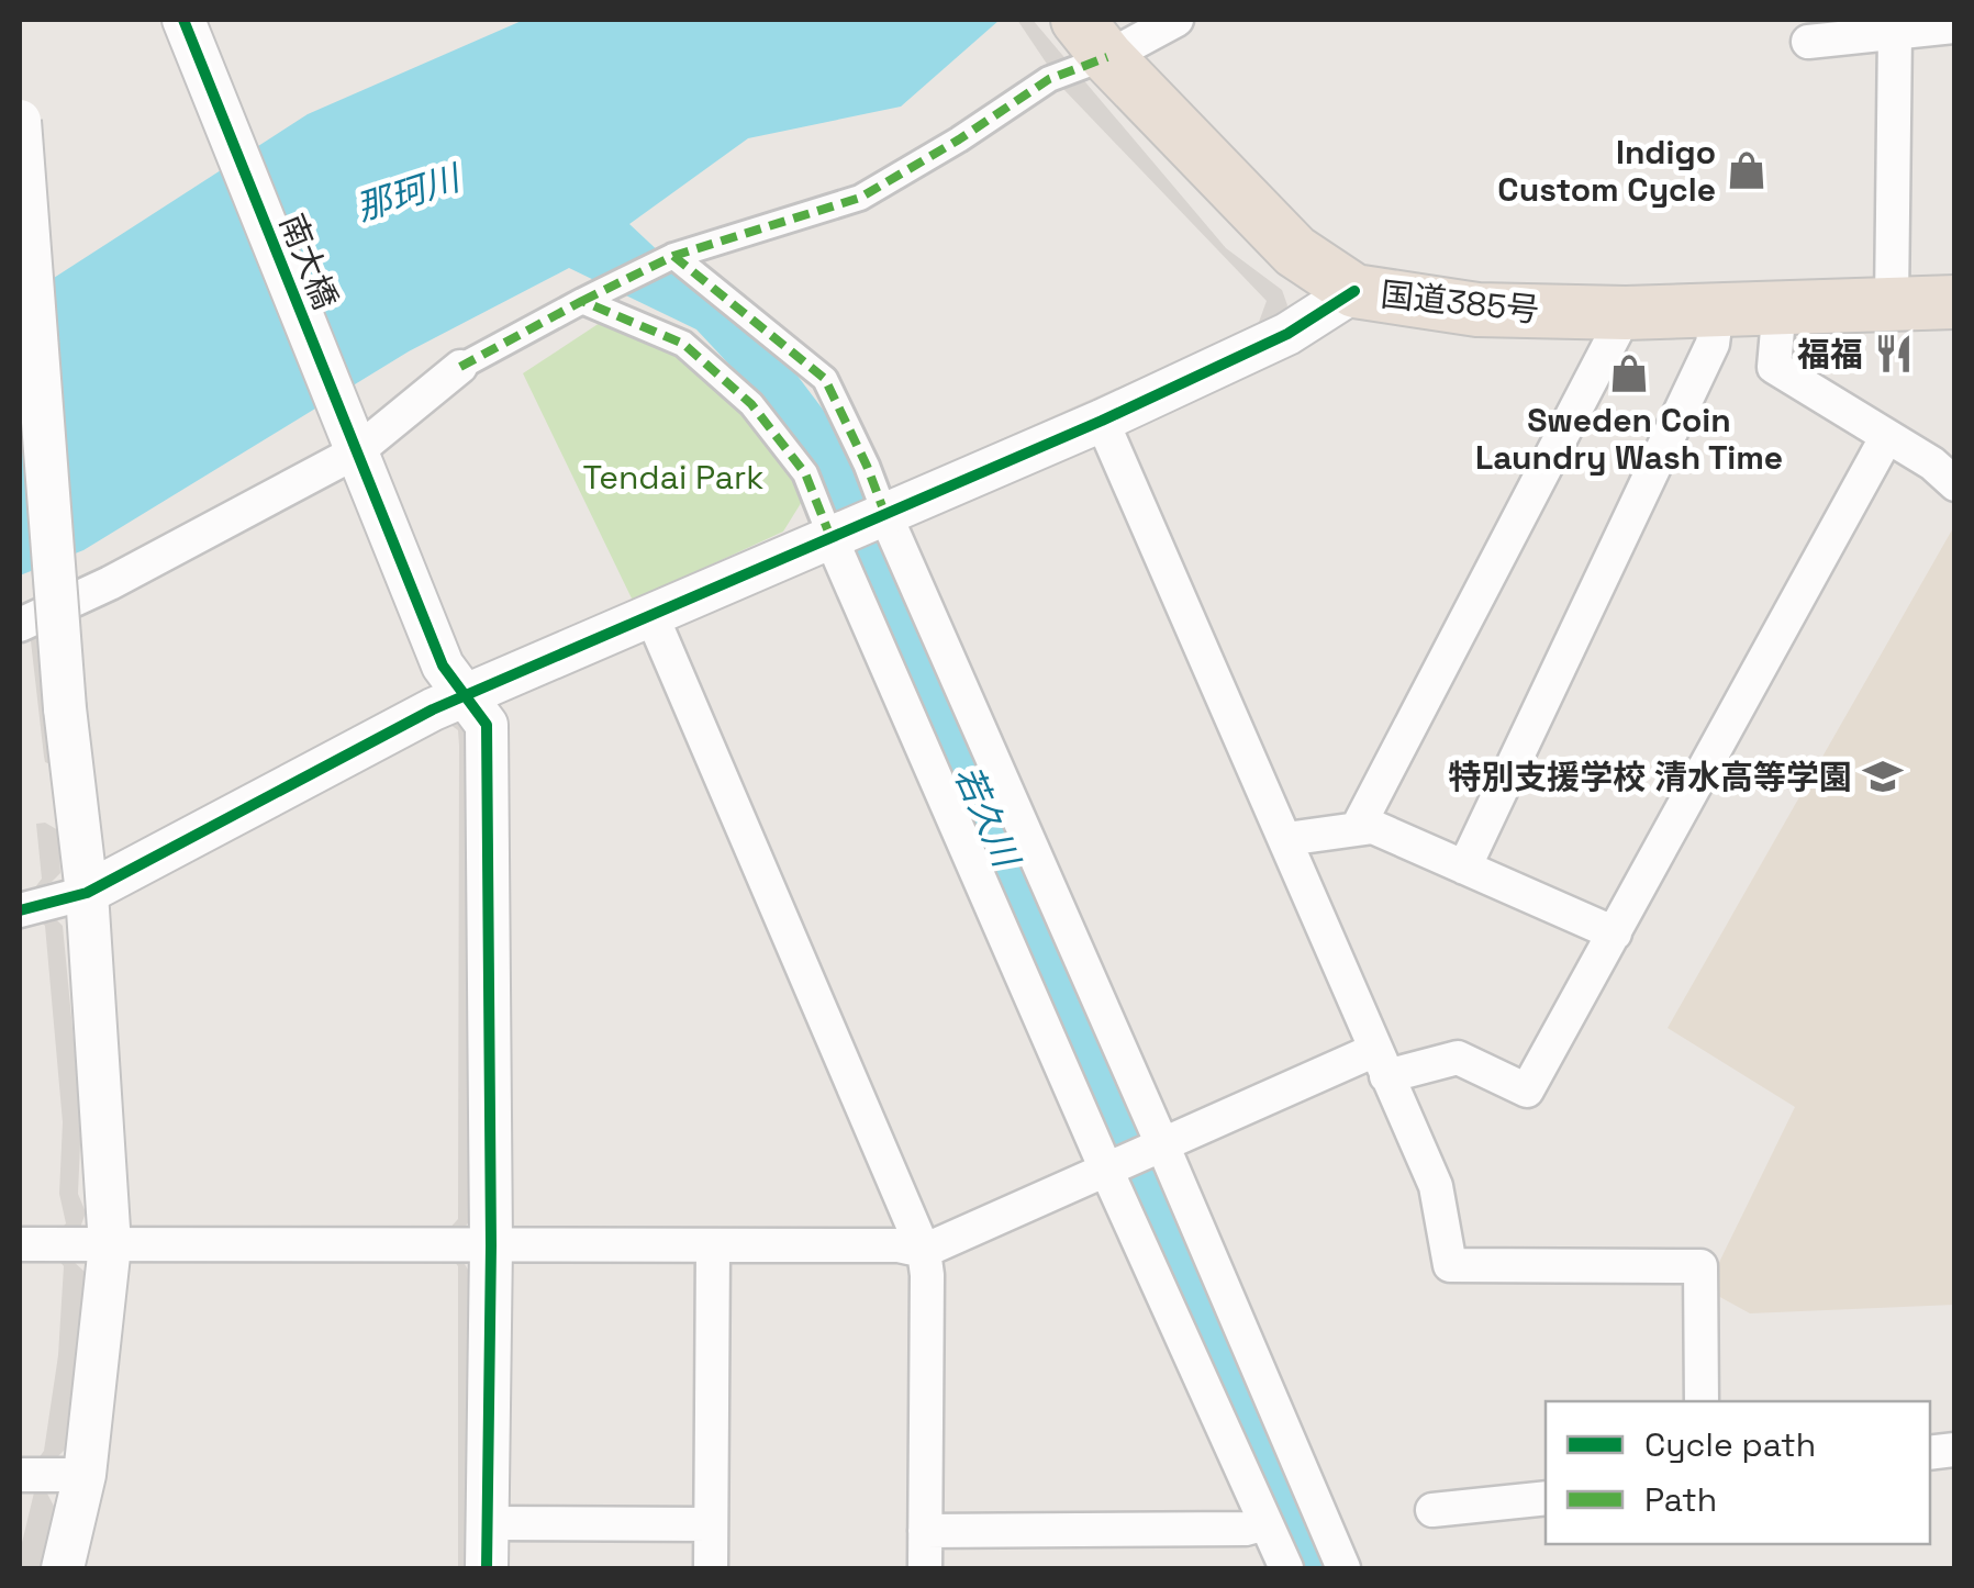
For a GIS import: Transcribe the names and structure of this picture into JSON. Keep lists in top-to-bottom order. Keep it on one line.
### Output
{"streets":{"highway":["国道385号"],"street":["南大橋"]},"water":["那珂川","若久川"],"parks":["Tendai Park"],"places":{"shop":["Indigo Custom Cycle","Sweden Coin Laundry Wash Time"],"restaurant":["福福"],"school or university":["特別支援学校 清水高等学園"]},"legend":["Cycle path","Path"]}
